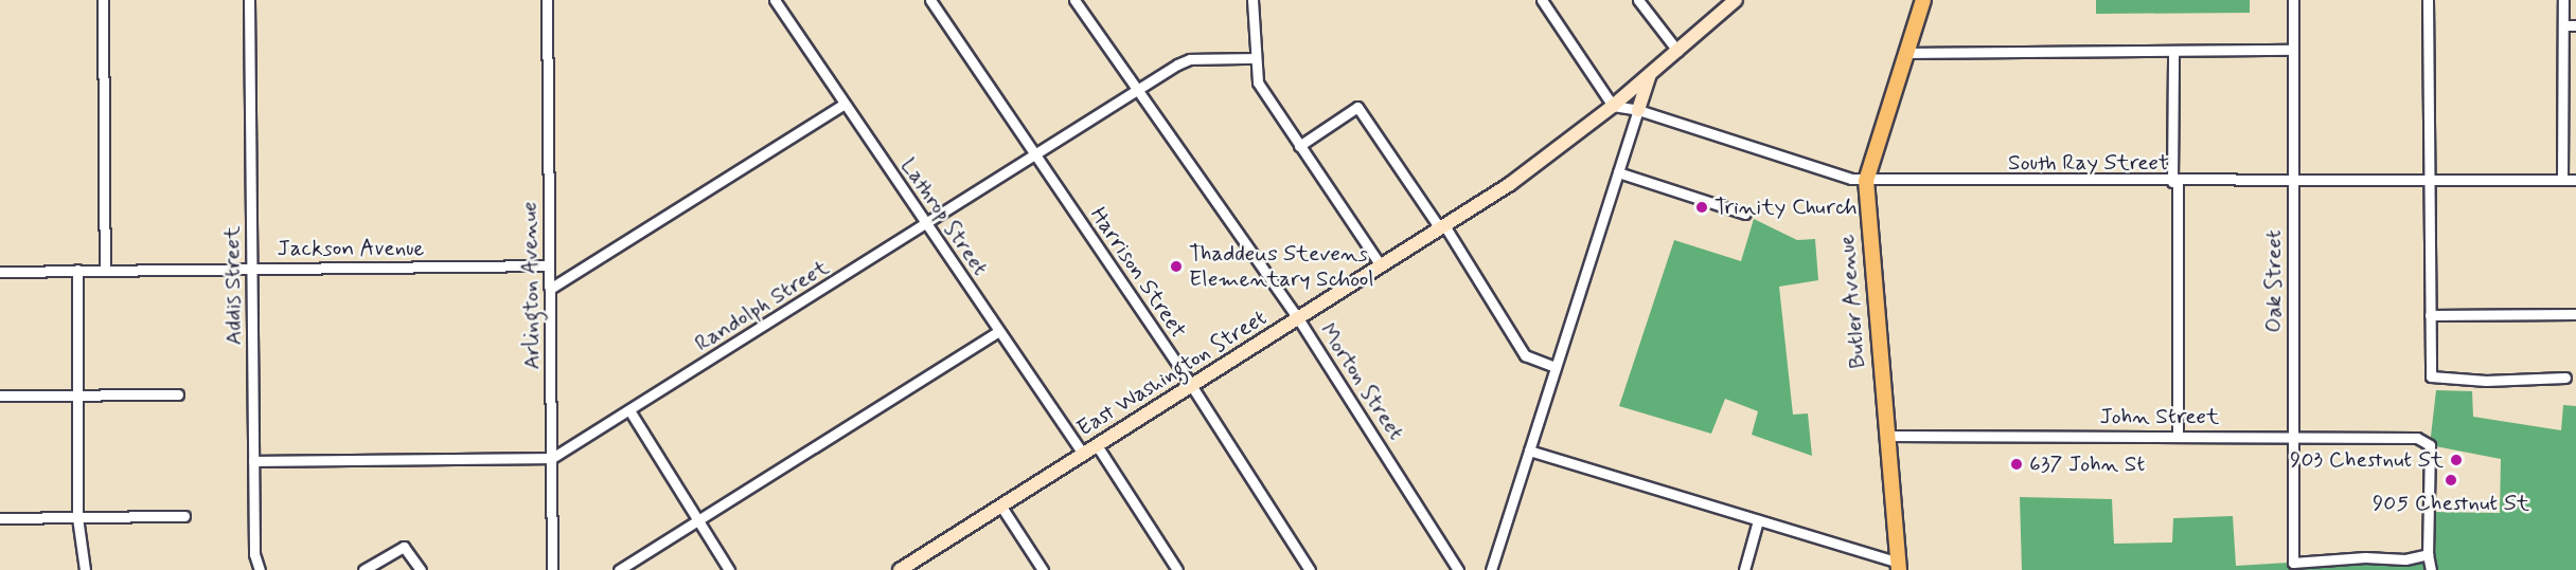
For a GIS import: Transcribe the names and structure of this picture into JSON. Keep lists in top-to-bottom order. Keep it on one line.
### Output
{"streets":{"main road":["Butler Avenue","East Washington Street"],"street":["South Ray Street","Lathrop Street","Jackson Avenue","Harrison Street","Oak Street","Addis Street","Arlington Avenue","Randolph Street","Morton Street","John Street"]},"crossings":[["South Ray Street","Oak Street"],["South Ray Street","Butler Avenue"],["South Ray Street","East Washington Street"],["Lathrop Street","Randolph Street"],["Lathrop Street","East Washington Street"],["Jackson Avenue","Addis Street"],["Jackson Avenue","Arlington Avenue"],["Harrison Street","Randolph Street"],["Harrison Street","East Washington Street"],["Oak Street","John Street"],["Arlington Avenue","Randolph Street"],["Butler Avenue","John Street"],["Randolph Street","Morton Street"],["East Washington Street","Morton Street"]],"places":["Trinity Church","Thaddeus Stevens Elementary School","903 Chestnut St","637 John St","905 Chestnut St"]}
